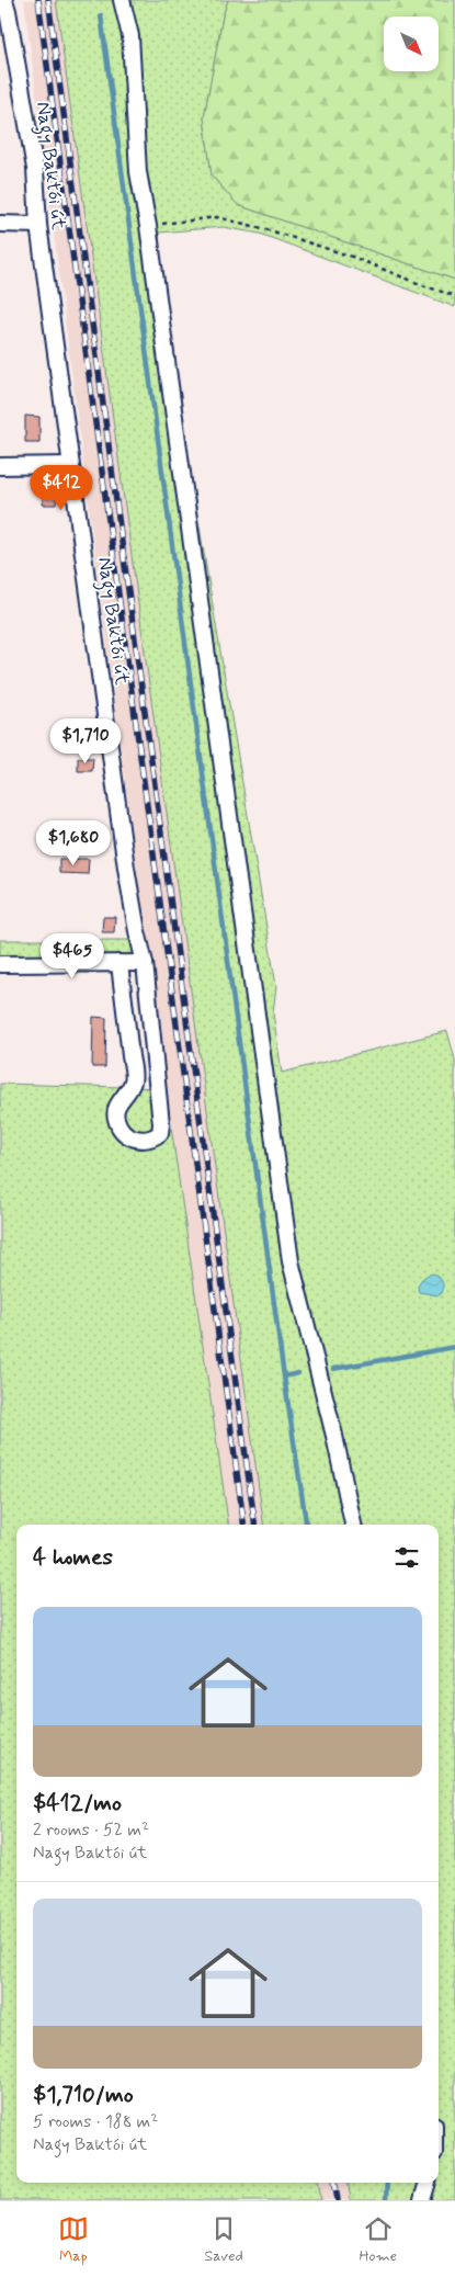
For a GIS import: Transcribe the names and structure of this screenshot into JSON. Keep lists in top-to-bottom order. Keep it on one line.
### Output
{"streets":{"street":["Nagy Baktói út"]},"north":"bottom right","page":{"price":["$412","$1,710","$1,680","$465"],"heading":"4 homes","list":[{"name":"$412/mo","note":"2 rooms · 52 m² · Nagy Baktói út"},{"name":"$1,710/mo","note":"5 rooms · 188 m² · Nagy Baktói út"}],"tabs":["Map","Saved","Home"]}}
